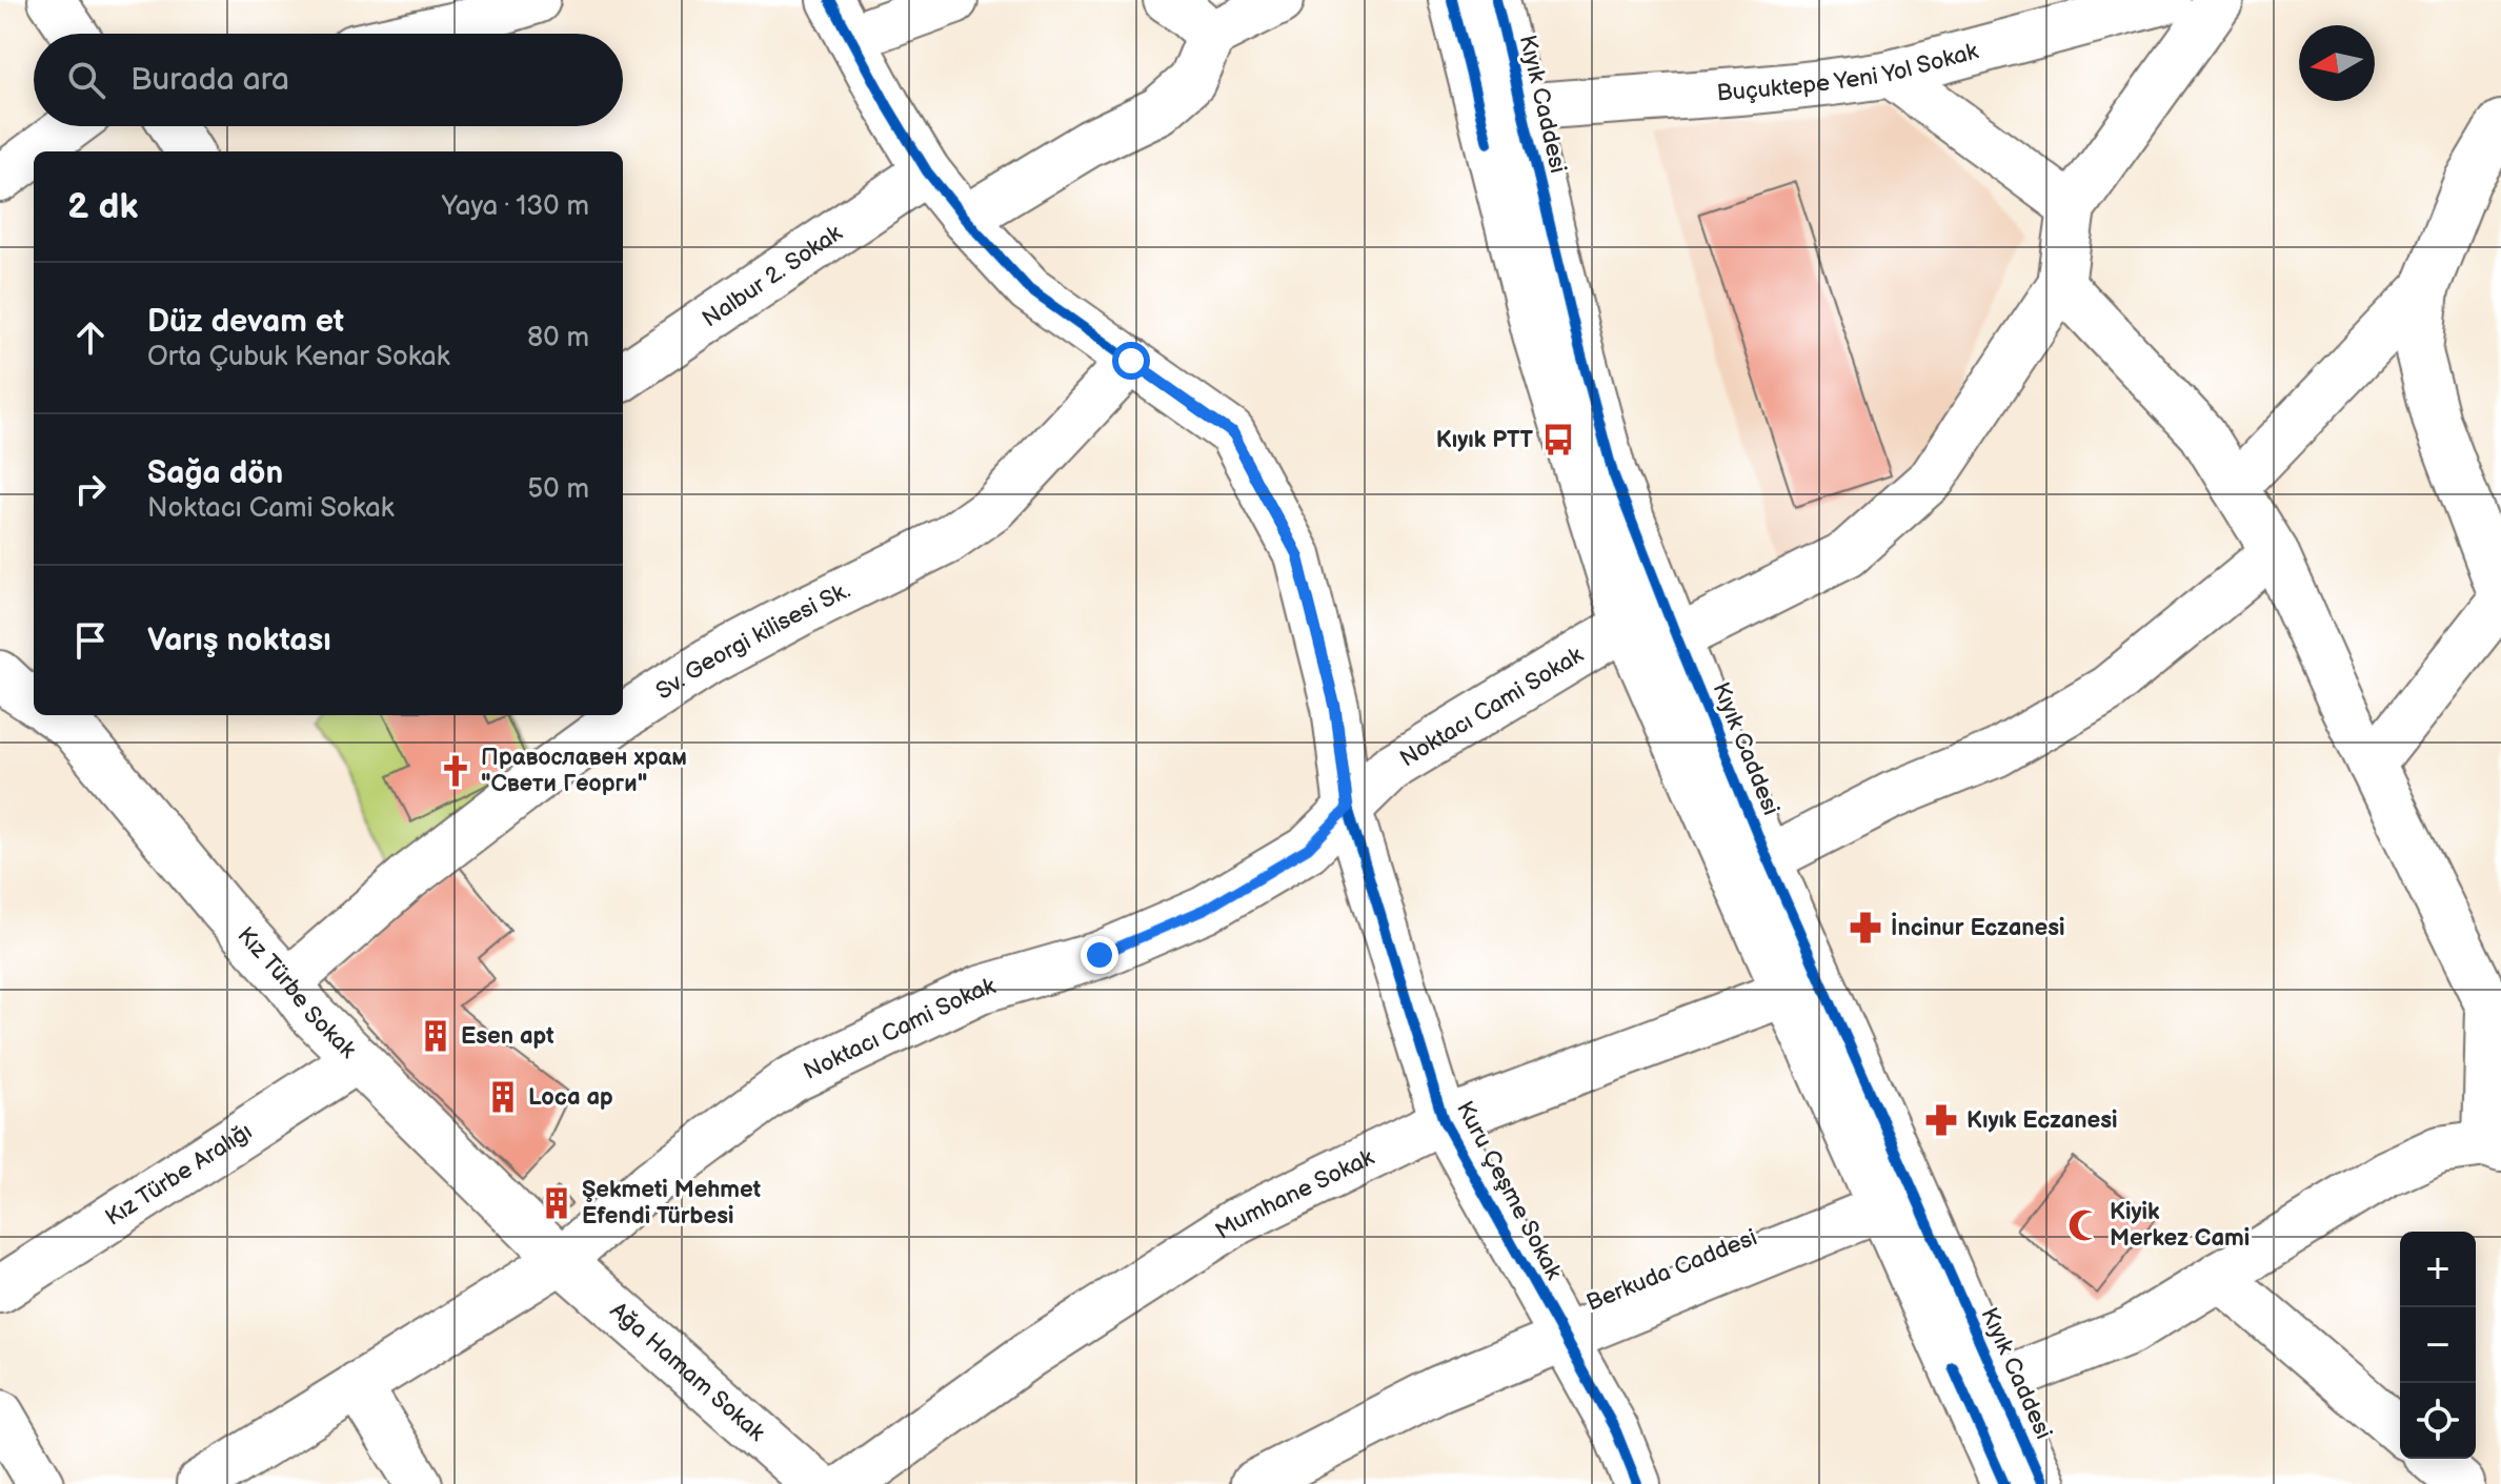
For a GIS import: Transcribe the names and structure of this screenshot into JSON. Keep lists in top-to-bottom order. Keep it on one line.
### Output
{"streets":{"street":["Buçuktepe Yeni Yol Sokak","Kıyık Caddesi","Nalbur 2. Sokak","Sv. Georgi kilisesi Sk.","Noktacı Cami Sokak","Kız Türbe Sokak","Kız Türbe Aralığı","Kuru Çeşme Sokak","Mumhane Sokak","Berkuda Caddesi","Ağa Hamam Sokak"]},"crossings":[["Buçuktepe Yeni Yol Sokak","Kıyık Caddesi"],["Kıyık Caddesi","Noktacı Cami Sokak"],["Kıyık Caddesi","Mumhane Sokak"],["Kıyık Caddesi","Berkuda Caddesi"],["Nalbur 2. Sokak","Kuru Çeşme Sokak"],["Sv. Georgi kilisesi Sk.","Kız Türbe Sokak"],["Sv. Georgi kilisesi Sk.","Kuru Çeşme Sokak"],["Noktacı Cami Sokak","Kız Türbe Sokak"],["Noktacı Cami Sokak","Kuru Çeşme Sokak"],["Noktacı Cami Sokak","Ağa Hamam Sokak"],["Kız Türbe Sokak","Kız Türbe Aralığı"],["Kız Türbe Sokak","Ağa Hamam Sokak"],["Kuru Çeşme Sokak","Mumhane Sokak"],["Kuru Çeşme Sokak","Berkuda Caddesi"]],"places":{"bus stop":["Kıyık PTT"],"church":["Православен храм \"Свети Георги\""],"pharmacy":["İncinur Eczanesi","Kıyık Eczanesi"],"building":["Esen apt","Loca ap","Şekmeti Mehmet Efendi Türbesi"],"mosque":["Kiyik Merkez Cami"]},"north":"left","page":{"search":"Burada ara","heading":["2 dk","Yaya · 130 m"],"list":[["Düz devam et","Orta Çubuk Kenar Sokak","80 m"],["Sağa dön","Noktacı Cami Sokak","50 m"],"Varış noktası"],"map_buttons":["+","−"]}}
